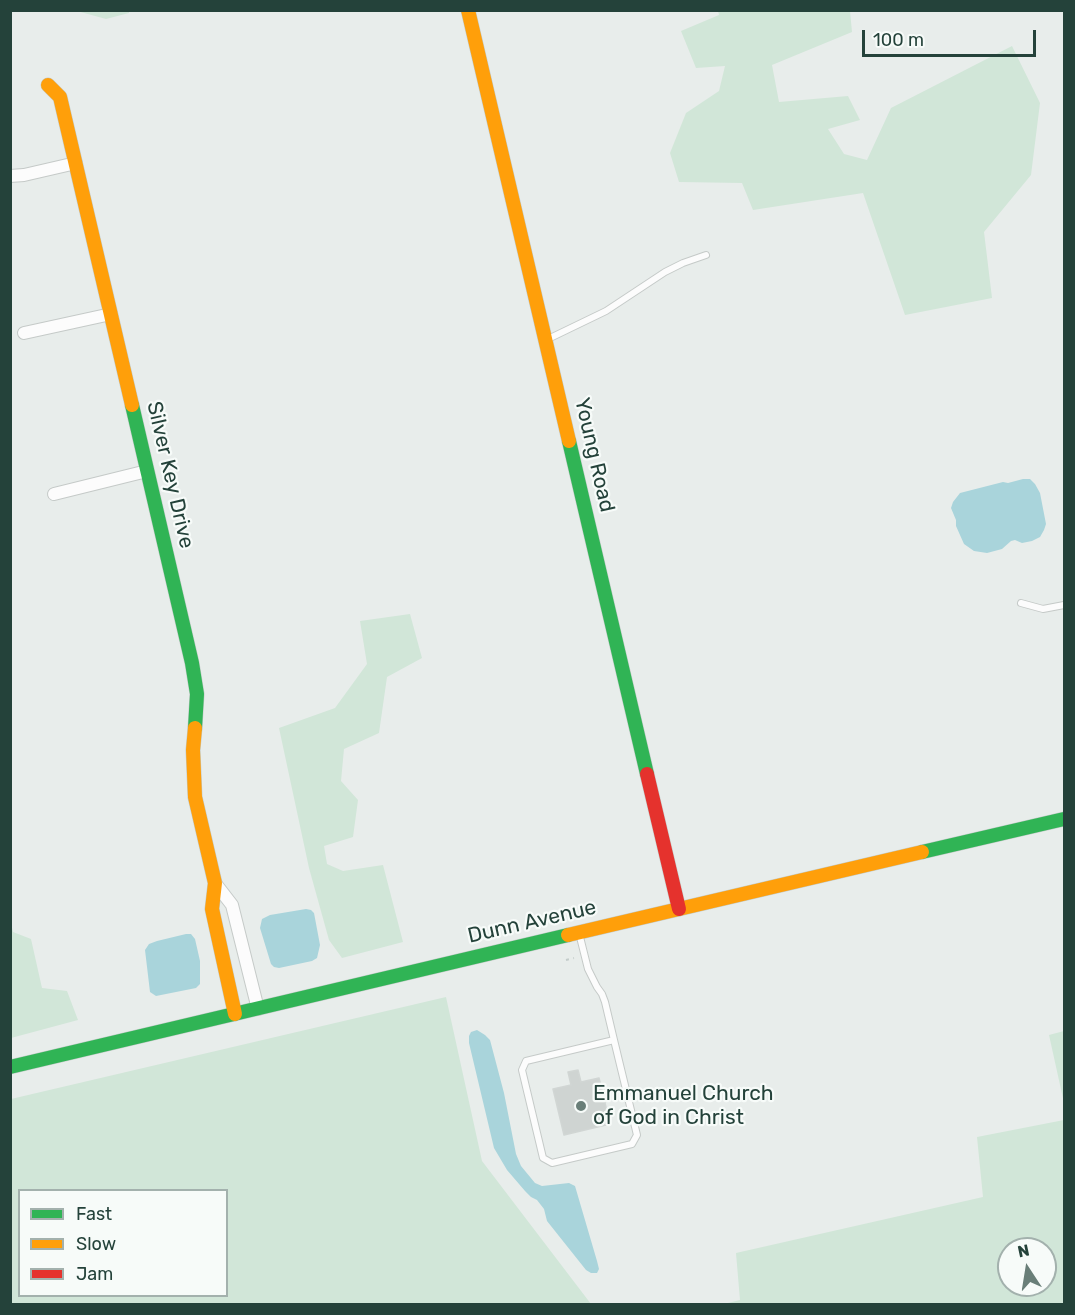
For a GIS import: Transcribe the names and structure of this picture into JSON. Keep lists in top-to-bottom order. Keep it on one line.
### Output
{"streets":{"street":["Young Road","Silver Key Drive","Dunn Avenue"]},"crossings":[["Young Road","Dunn Avenue"],["Silver Key Drive","Dunn Avenue"]],"places":["Emmanuel Church of God in Christ"],"legend":["Fast","Slow","Jam"],"scale_bar":"100 m","north":"top"}
